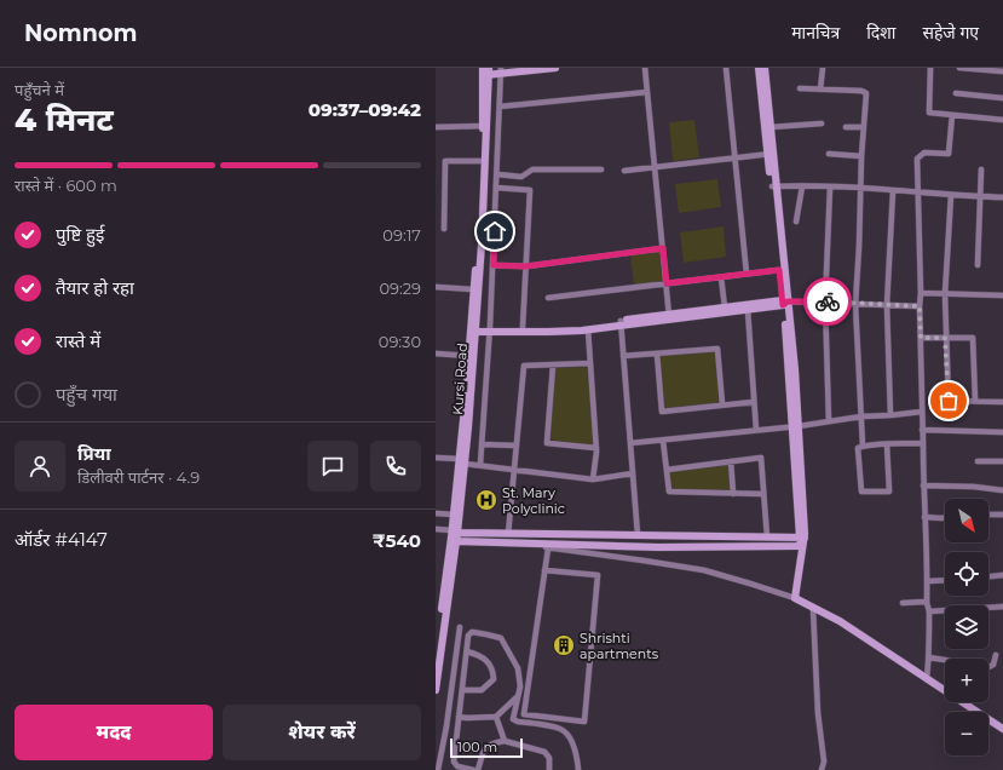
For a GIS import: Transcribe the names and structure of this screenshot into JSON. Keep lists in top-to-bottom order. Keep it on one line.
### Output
{"streets":{"street":["Kursi Road"]},"places":{"hospital":["St. Mary Polyclinic"],"building":["Shrishti apartments"]},"scale_bar":"100 m","north":"bottom right","page":{"header":"Nomnom","nav":["मानचित्र","दिशा","सहेजे गए"],"heading":["4 मिनट","पहुँचने में","09:37–09:42"],"panel":["प्रिया","डिलीवरी पार्टनर · 4.9","ऑर्डर #4147","₹540"],"bar":"रास्ते में · 600 m","list":[["पुष्टि हुई","09:17"],["तैयार हो रहा","09:29"],["रास्ते में","09:30"],"पहुँच गया"],"map_buttons":["+","−"],"buttons":["मदद","शेयर करें"],"scale":"100 m"}}
